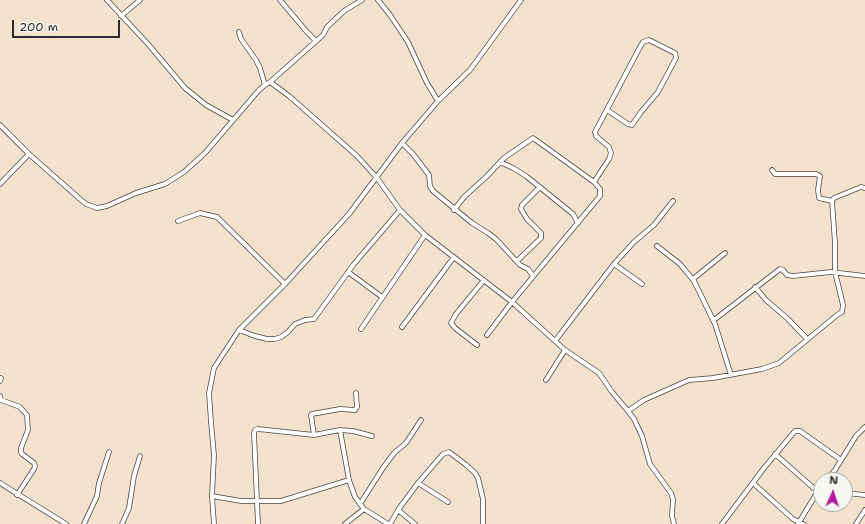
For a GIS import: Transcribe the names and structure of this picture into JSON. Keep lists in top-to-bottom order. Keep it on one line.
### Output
{"scale_bar":"200 m","north":"top"}
